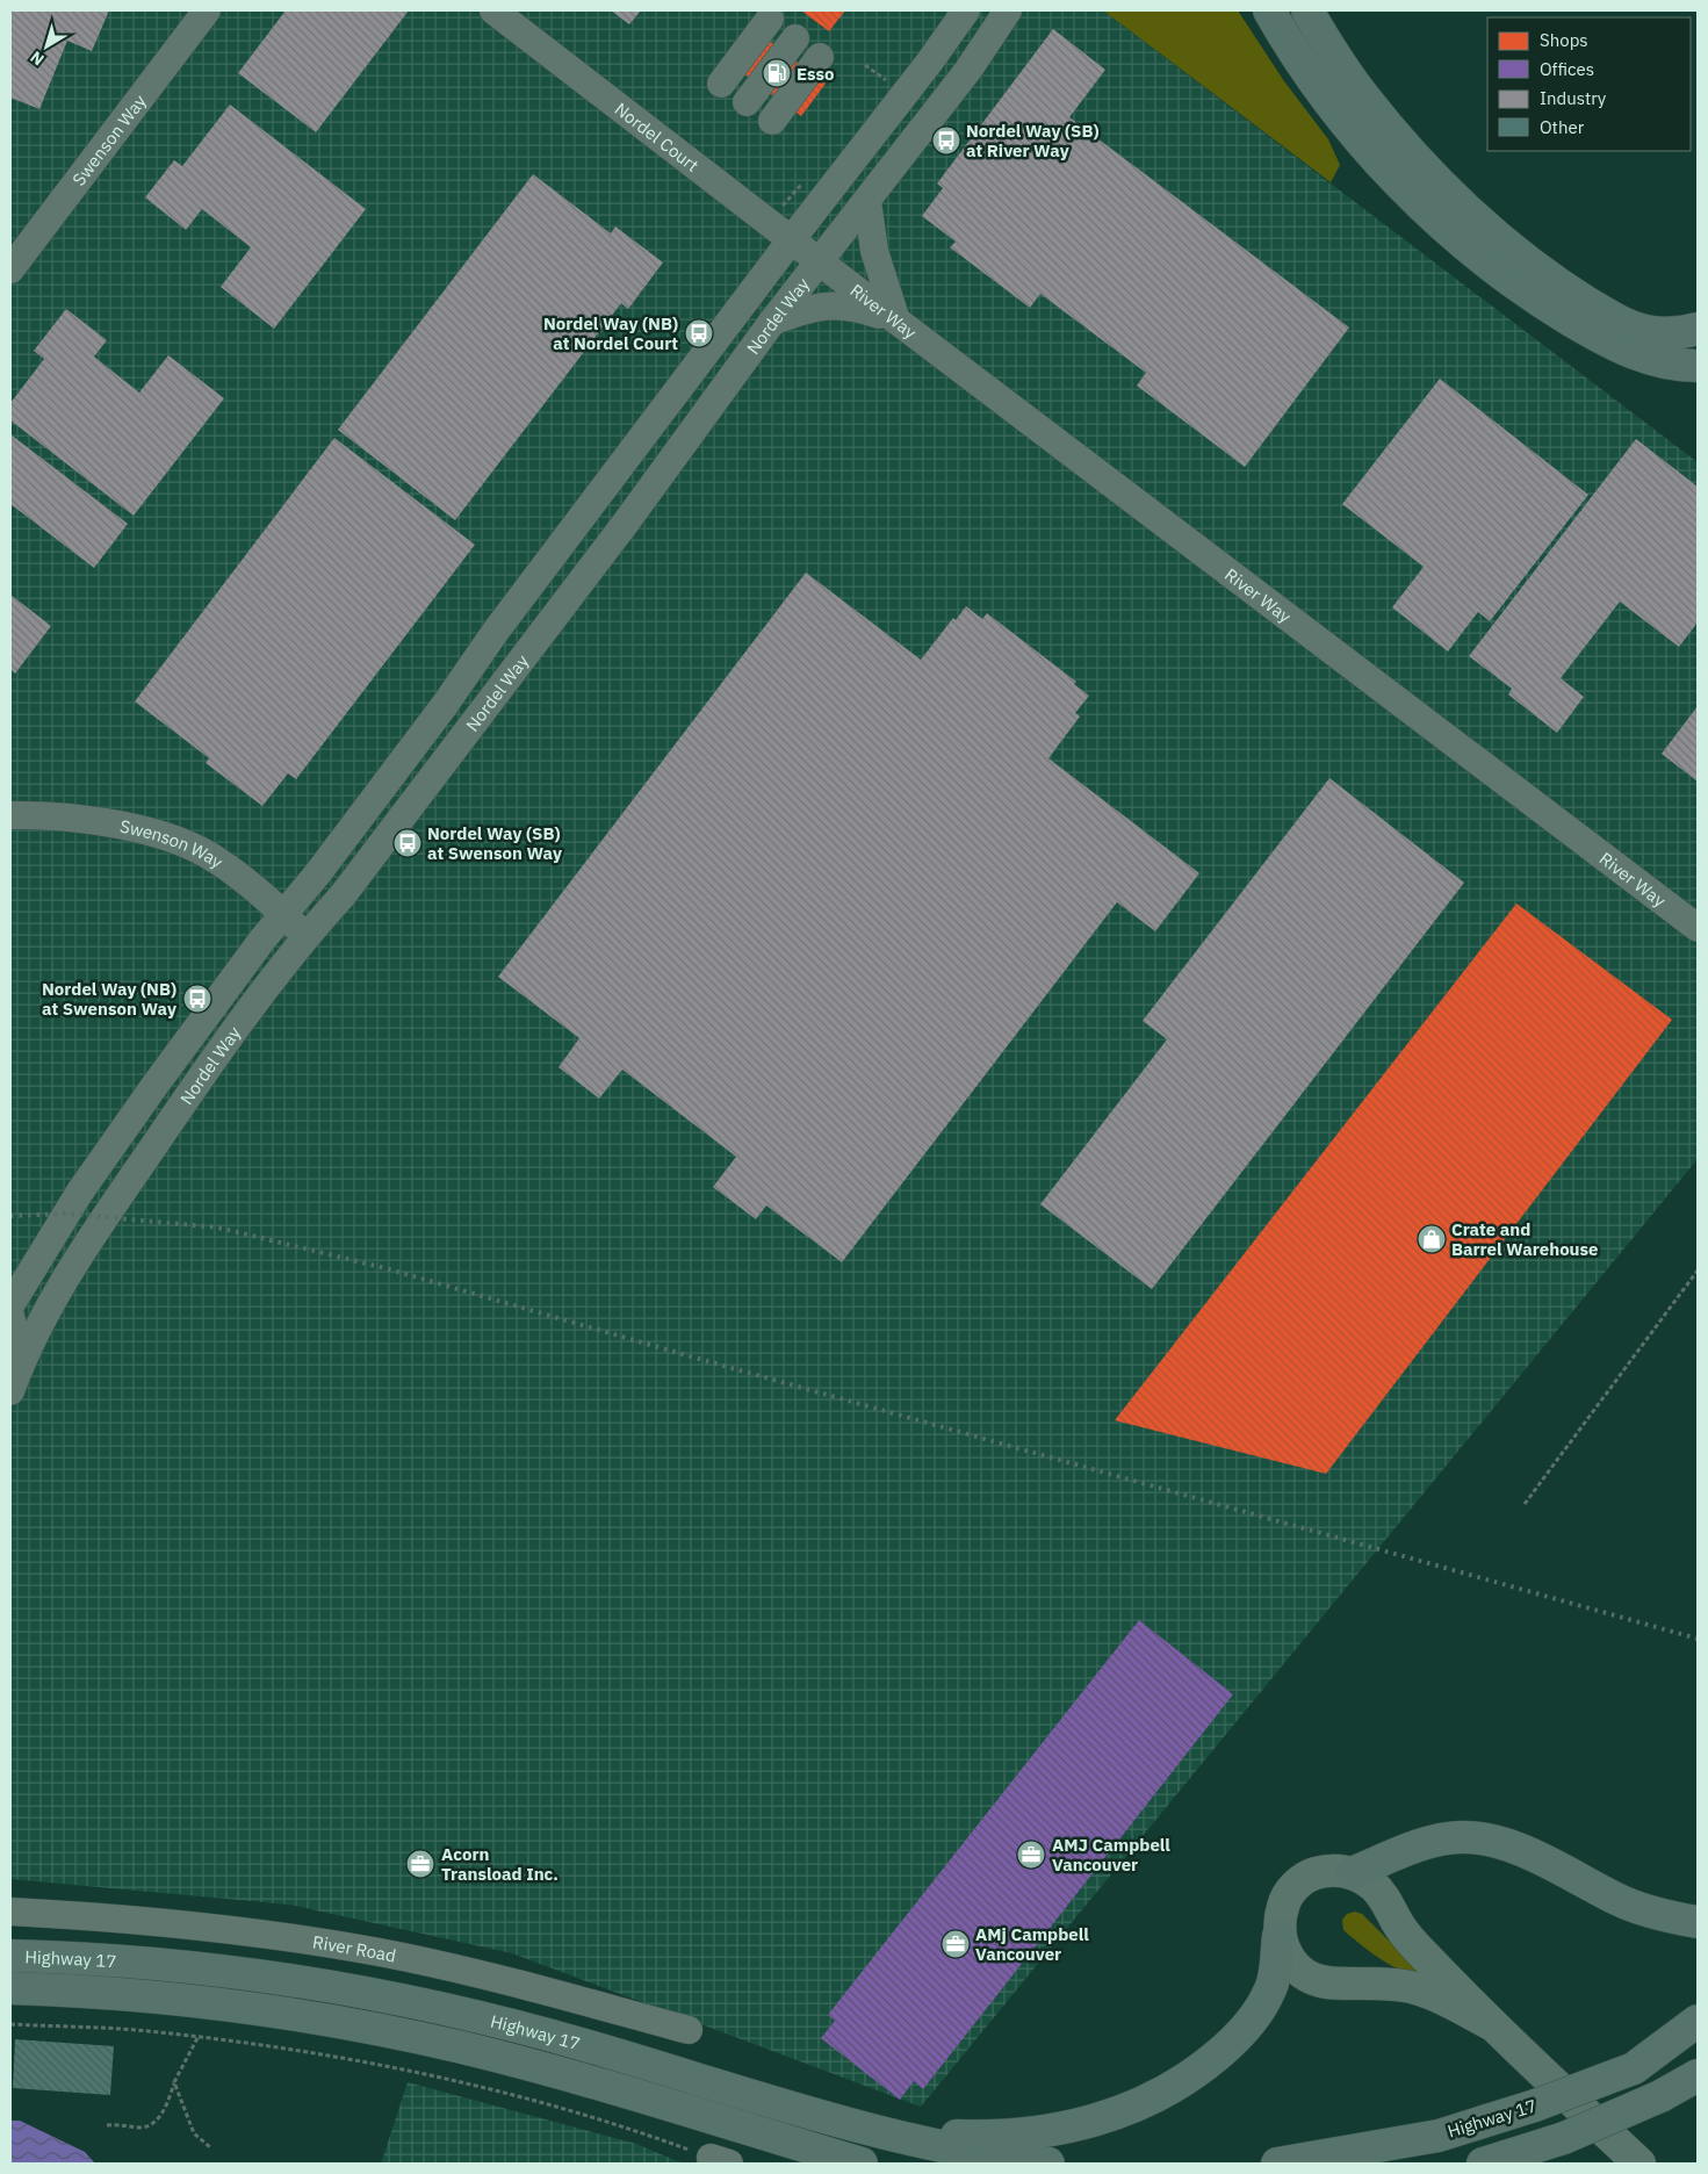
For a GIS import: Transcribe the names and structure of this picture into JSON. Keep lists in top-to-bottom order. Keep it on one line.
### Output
{"streets":{"highway":["Highway 17"],"street":["Nordel Court","Swenson Way","River Way","Nordel Way","River Road"]},"crossings":[["Nordel Court","River Way"],["Nordel Court","Nordel Way"],["Swenson Way","Nordel Way"],["River Way","Nordel Way"]],"places":{"fuel station":["Esso"],"bus stop":["Nordel Way (SB) at River Way","Nordel Way (NB) at Nordel Court","Nordel Way (SB) at Swenson Way","Nordel Way (NB) at Swenson Way"],"shop":["Crate and Barrel Warehouse"],"office":["AMJ Campbell Vancouver","Acorn Transload Inc.","AMj Campbell Vancouver"]},"legend":["Shops","Offices","Industry","Other"],"north":"bottom left"}
